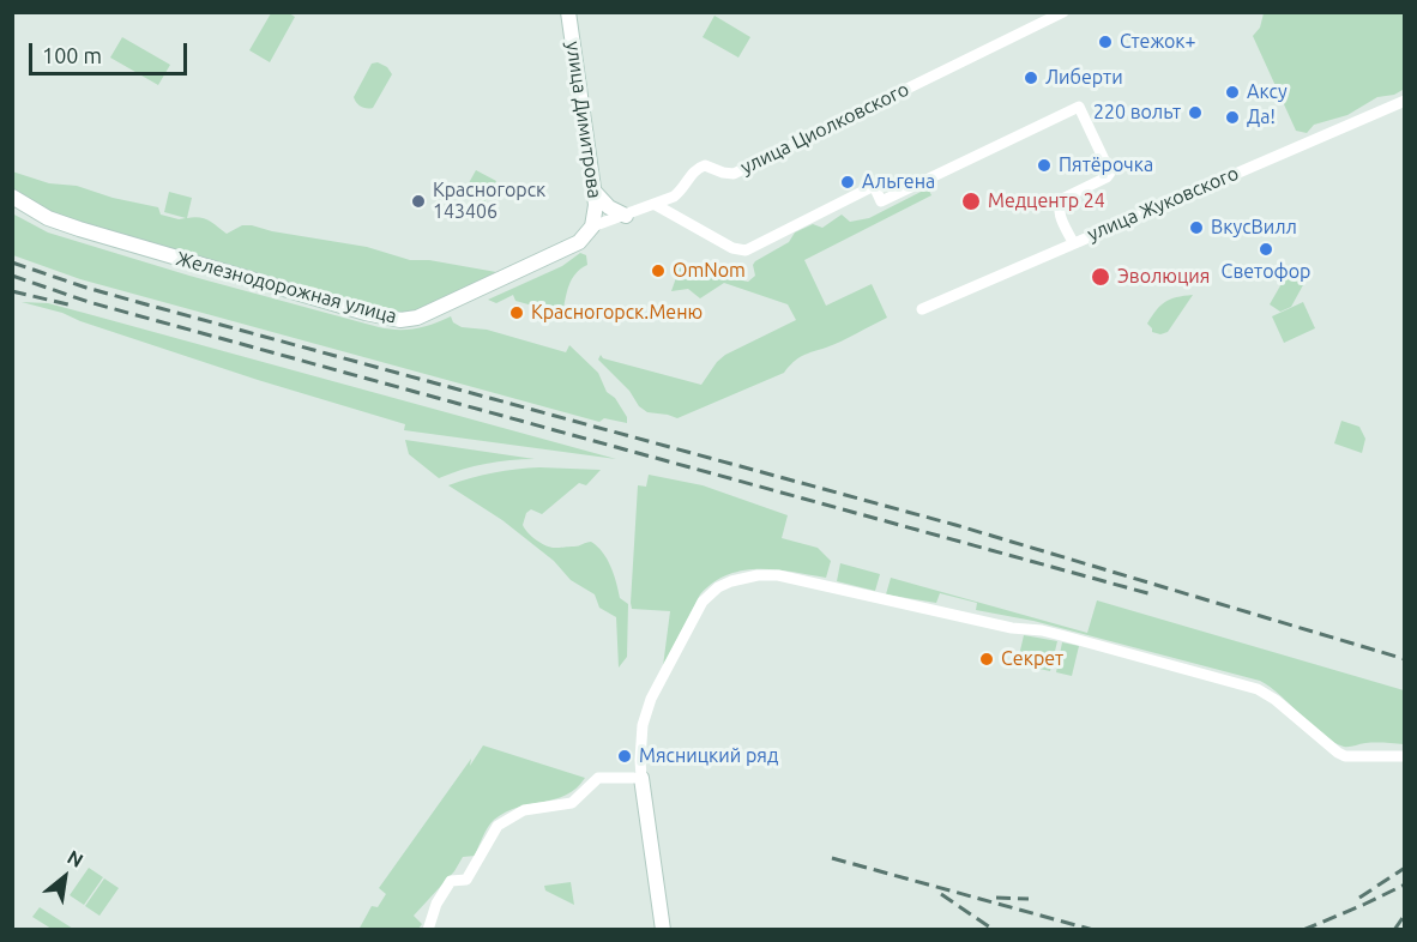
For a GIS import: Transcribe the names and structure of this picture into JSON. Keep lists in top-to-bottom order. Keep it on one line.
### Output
{"streets":{"street":["улица Димитрова","улица Циолковского","улица Жуковского","Железнодорожная улица"]},"crossings":[["улица Димитрова","улица Циолковского"],["улица Димитрова","Железнодорожная улица"],["улица Циолковского","Железнодорожная улица"]],"places":["Стежок+","Либерти","Аксу","220 вольт","Да!","Пятёрочка","Альгена","Красногорск 143406","Медцентр 24","ВкусВилл","Светофор","OmNom","Эволюция","Красногорск.Меню","Секрет","Мясницкий ряд"],"scale_bar":"100 m","north":"top right"}
